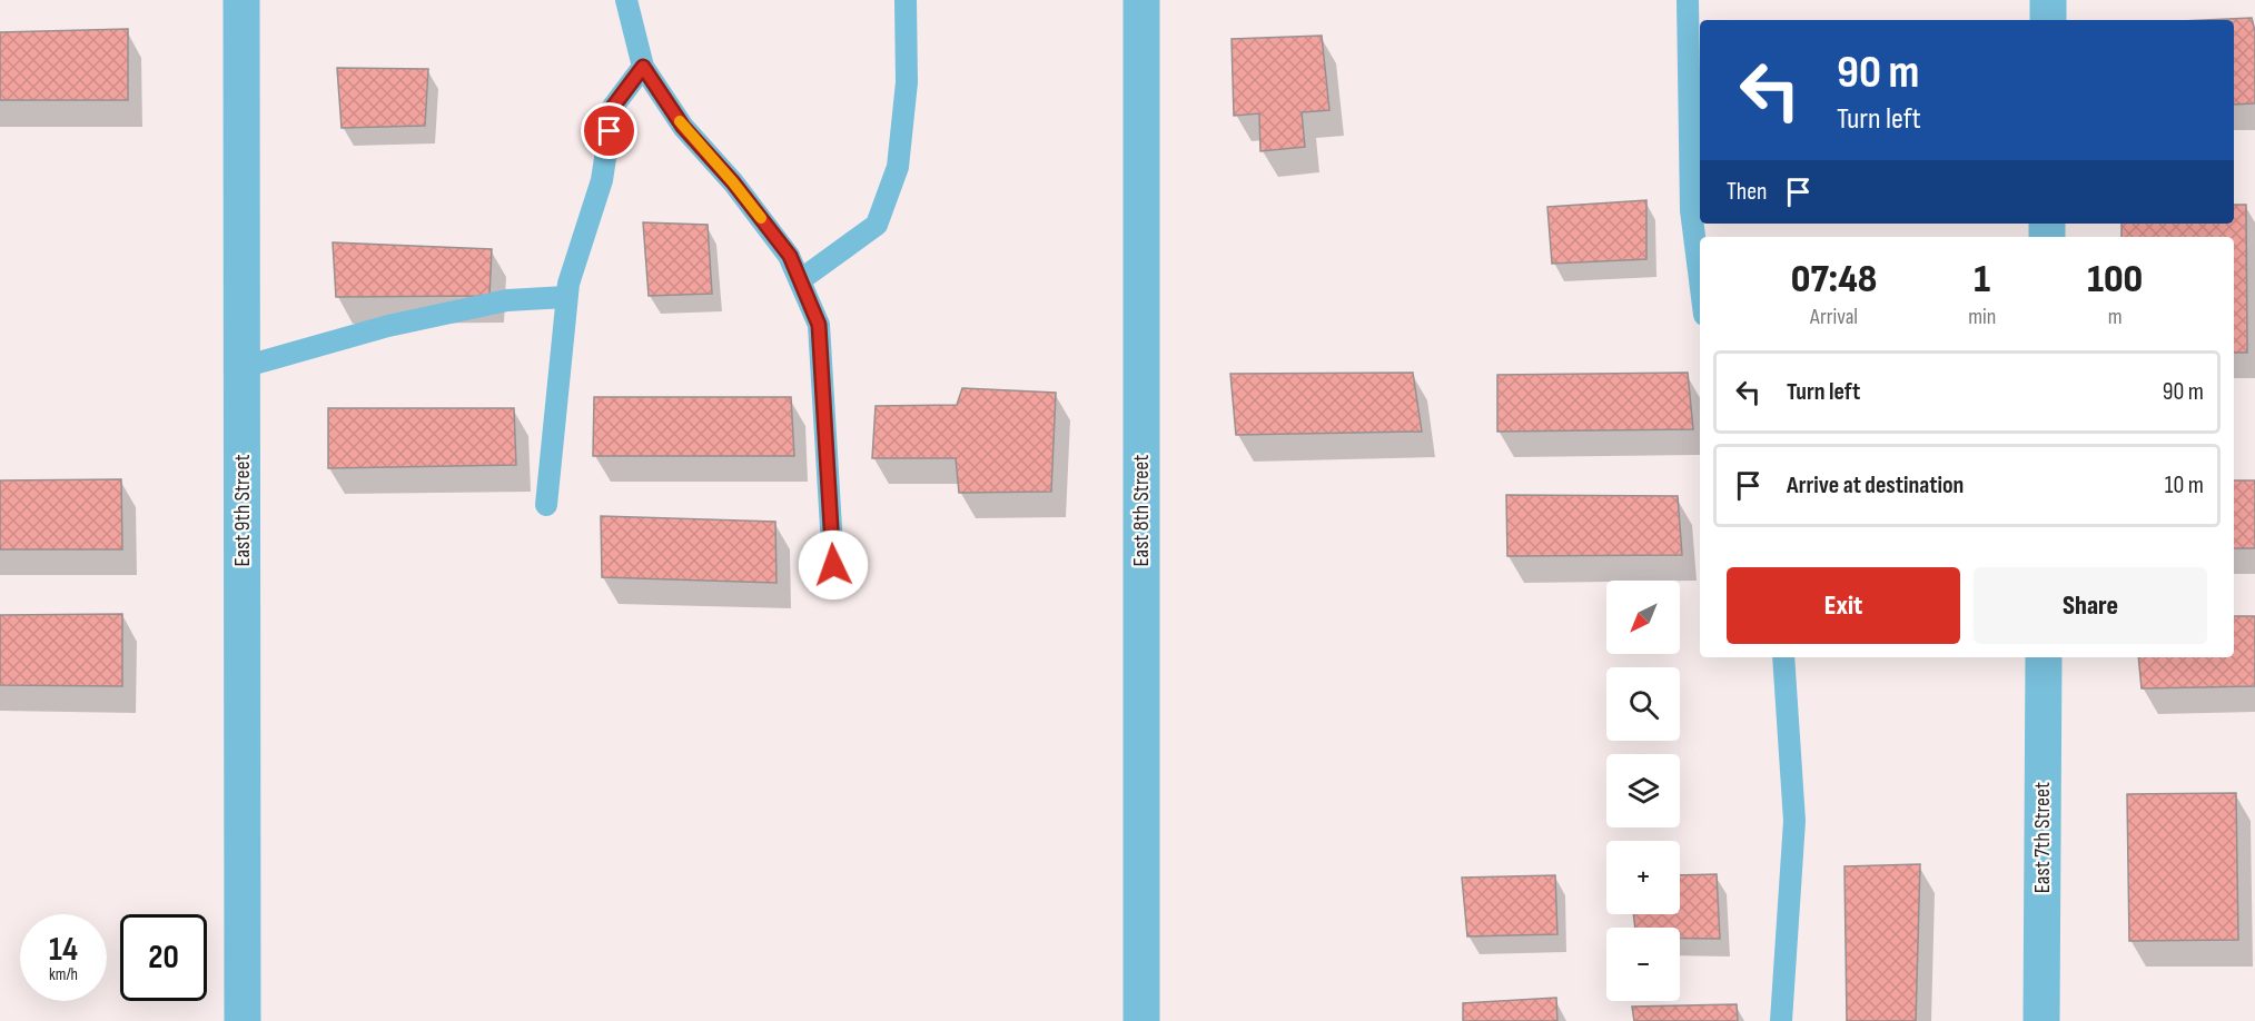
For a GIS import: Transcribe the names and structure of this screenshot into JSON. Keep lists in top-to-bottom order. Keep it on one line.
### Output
{"streets":{"street":["East 9th Street","East 8th Street","East 7th Street"]},"north":"bottom left","page":{"turn":["90 m","Turn left"],"then":"Then","eta":["07:48","Arrival","1","min","100","m"],"list":[{"name":"Turn left","value":"90 m"},{"name":"Arrive at destination","value":"10 m"}],"buttons":["Exit","Share"],"map_buttons":["+","−"],"speed":"14 km/h","limit":"20"}}
